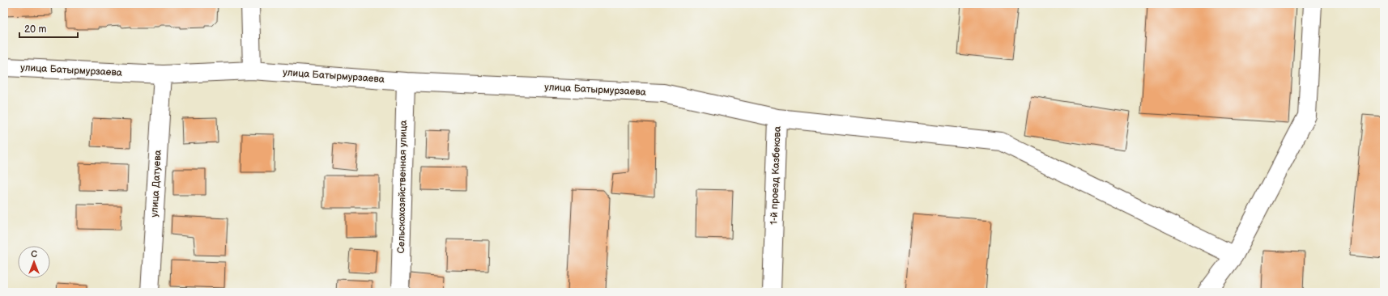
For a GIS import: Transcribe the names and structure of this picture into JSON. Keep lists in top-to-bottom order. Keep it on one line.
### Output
{"streets":{"street":["улица Батырмурзаева","1-й проезд Казбекова","улица Датуева","Сельскохозяйственная улица"]},"crossings":[["улица Батырмурзаева","1-й проезд Казбекова"],["улица Батырмурзаева","улица Датуева"],["улица Батырмурзаева","Сельскохозяйственная улица"]],"scale_bar":"20 m","north":"top"}
